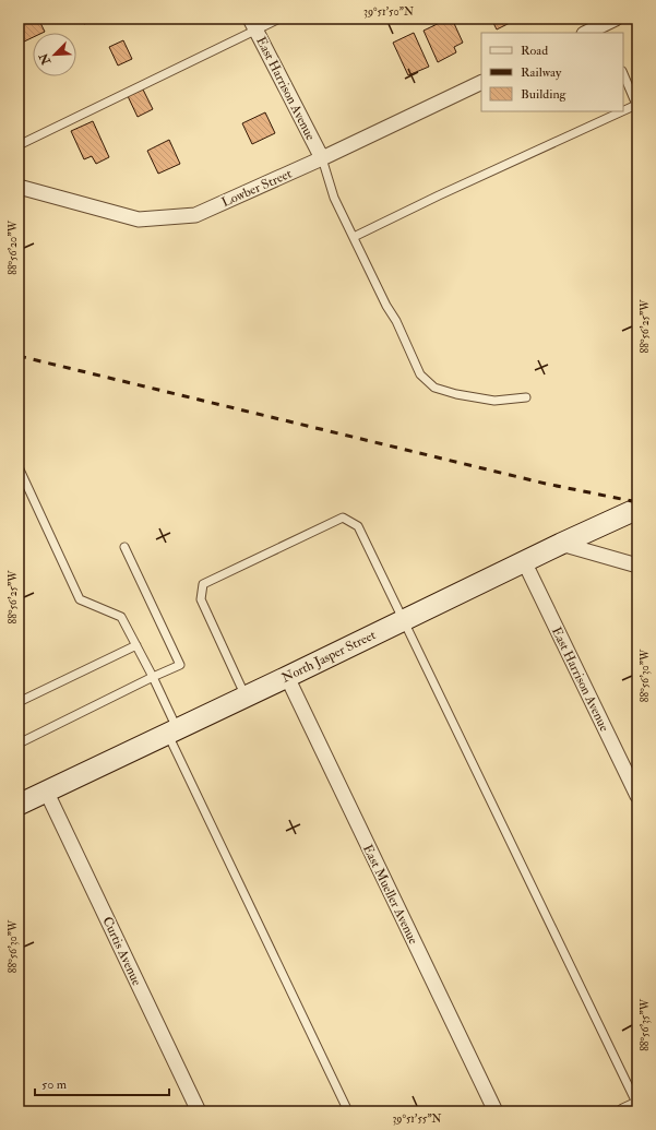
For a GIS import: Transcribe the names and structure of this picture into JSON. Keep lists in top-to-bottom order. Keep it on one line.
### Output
{"streets":{"street":["East Harrison Avenue","Lowber Street","North Jasper Street","East Mueller Avenue","Curtis Avenue"]},"crossings":[["East Harrison Avenue","Lowber Street"],["East Harrison Avenue","North Jasper Street"],["North Jasper Street","East Mueller Avenue"],["North Jasper Street","Curtis Avenue"]],"legend":["Road","Railway","Building"],"scale_bar":"50 m","north":"bottom left","coordinates":["39°51'50\"N","88°56'20\"W","88°56'25\"W","88°56'30\"W","88°56'35\"W","39°51'55\"N"]}
